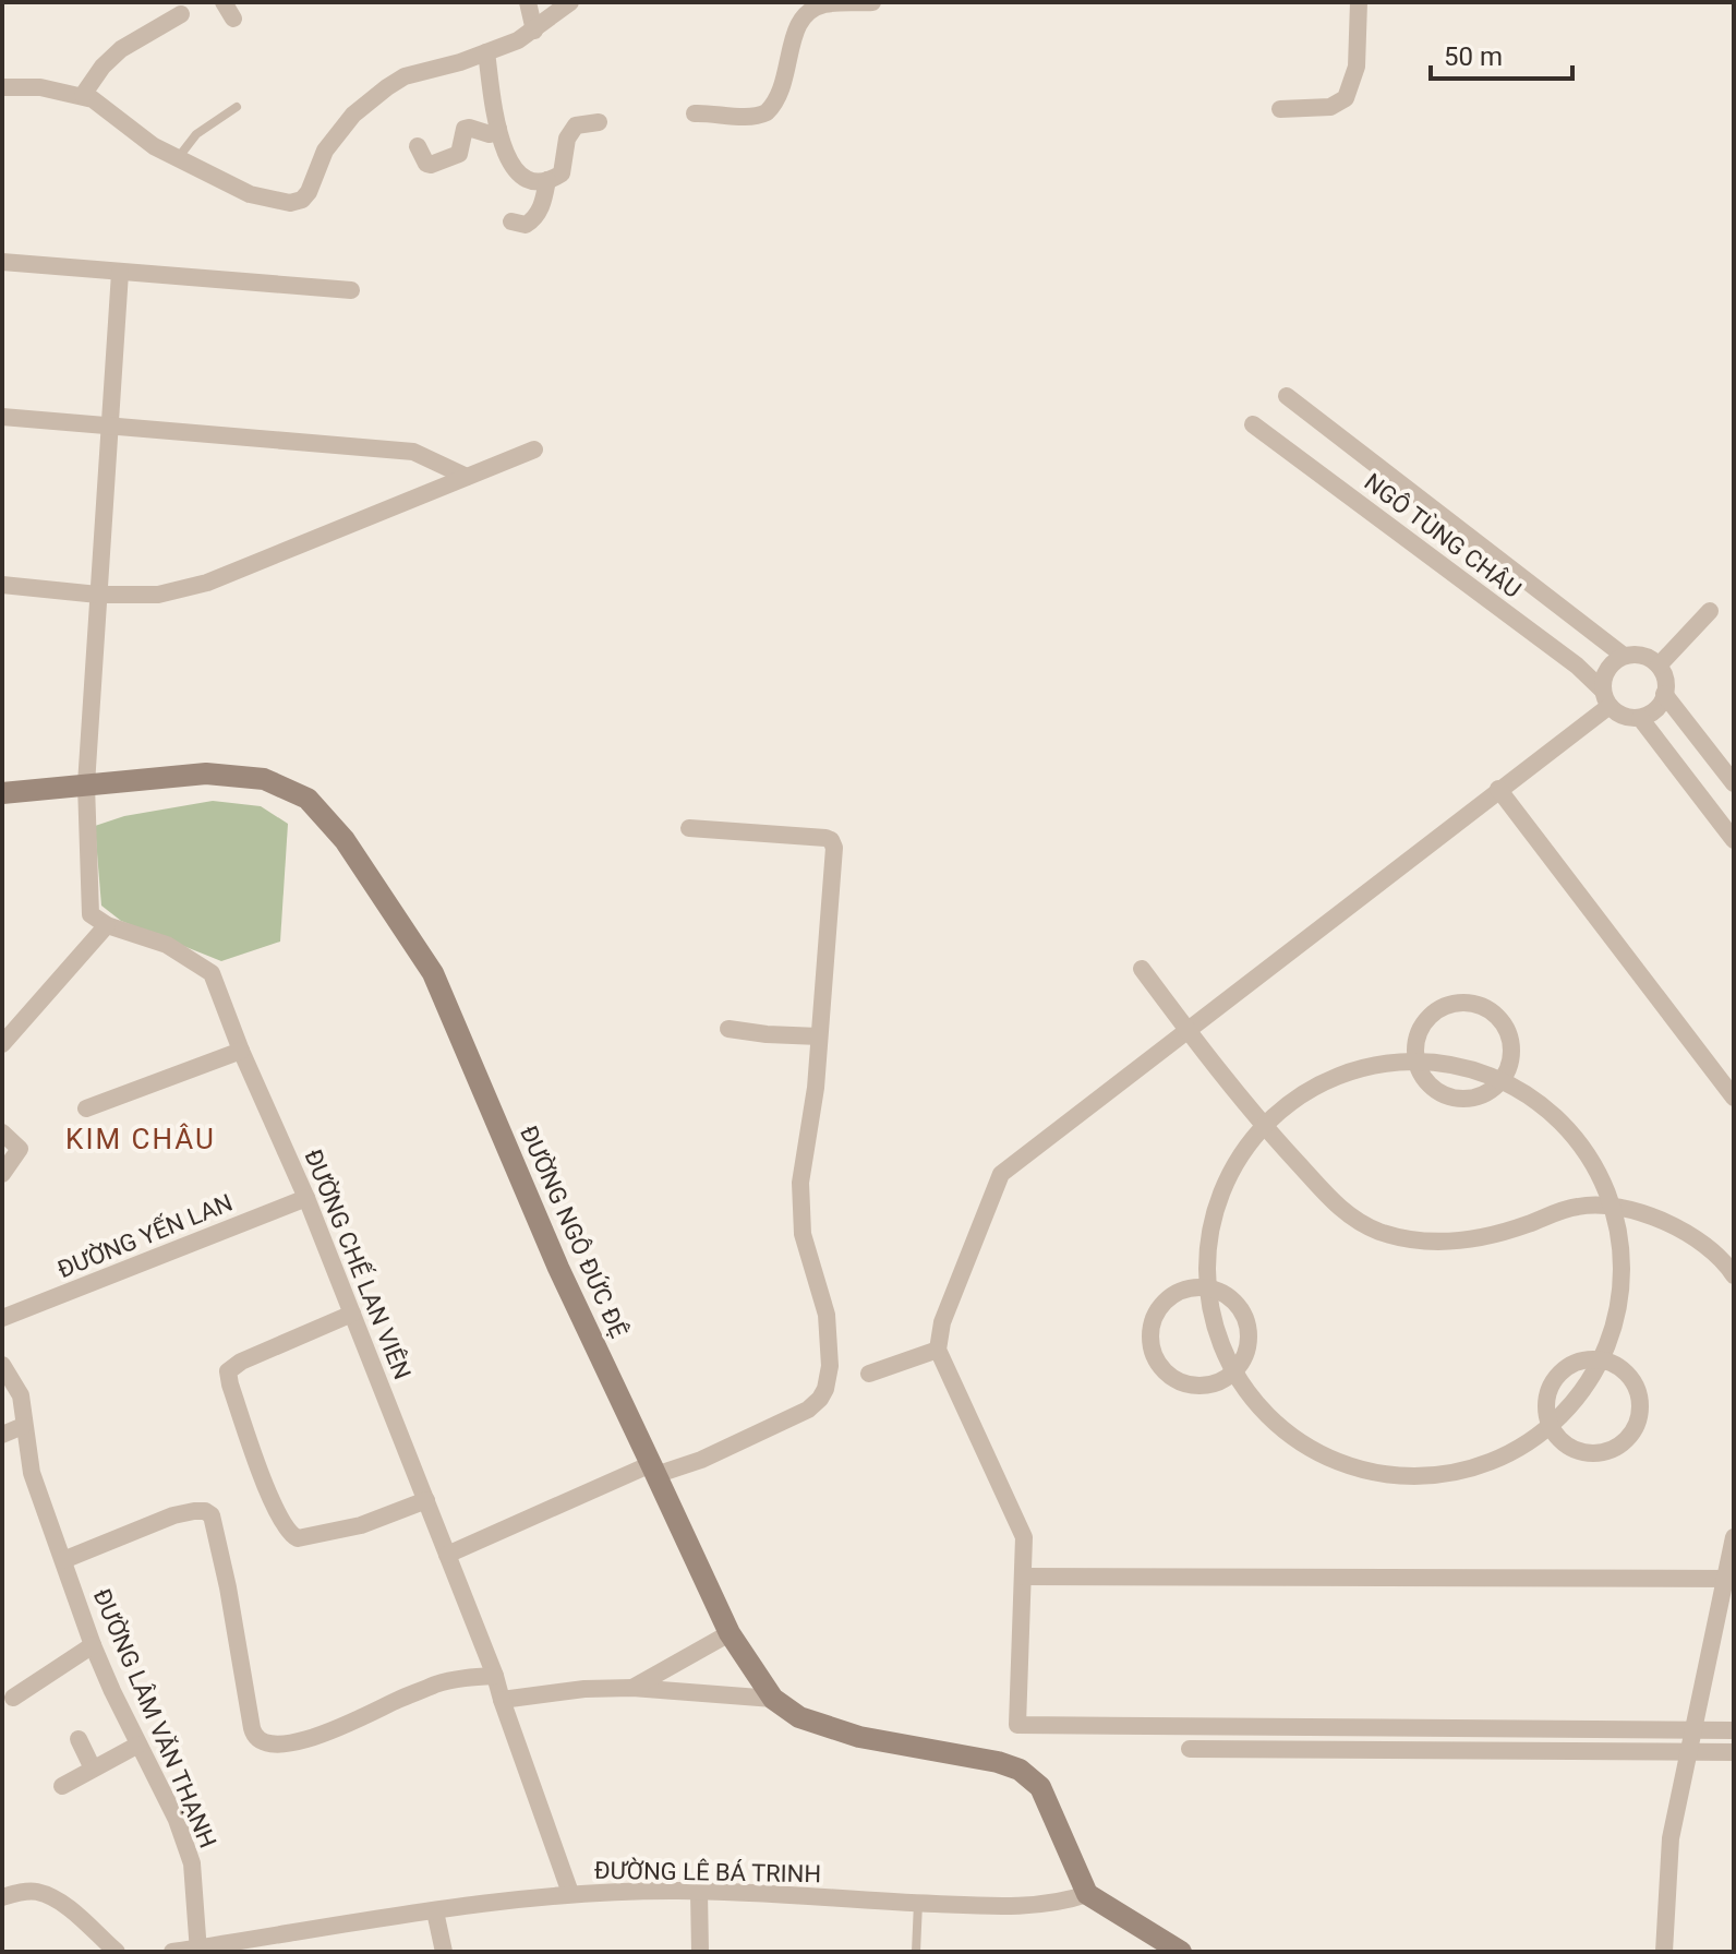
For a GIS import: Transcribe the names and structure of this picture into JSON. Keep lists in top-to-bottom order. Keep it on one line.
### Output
{"streets":{"main road":["ĐƯỜNG NGÔ ĐỨC ĐỆ"],"street":["NGÔ TÙNG CHÂU","ĐƯỜNG YẾN LAN","ĐƯỜNG CHẾ LAN VIÊN","ĐƯỜNG LÂM VĂN THẠNH","ĐƯỜNG LÊ BÁ TRINH"]},"crossings":[["ĐƯỜNG NGÔ ĐỨC ĐỆ","ĐƯỜNG LÊ BÁ TRINH"],["ĐƯỜNG YẾN LAN","ĐƯỜNG CHẾ LAN VIÊN"],["ĐƯỜNG CHẾ LAN VIÊN","ĐƯỜNG LÊ BÁ TRINH"],["ĐƯỜNG LÂM VĂN THẠNH","ĐƯỜNG LÊ BÁ TRINH"]],"districts":["KIM CHÂU"],"scale_bar":"50 m"}
